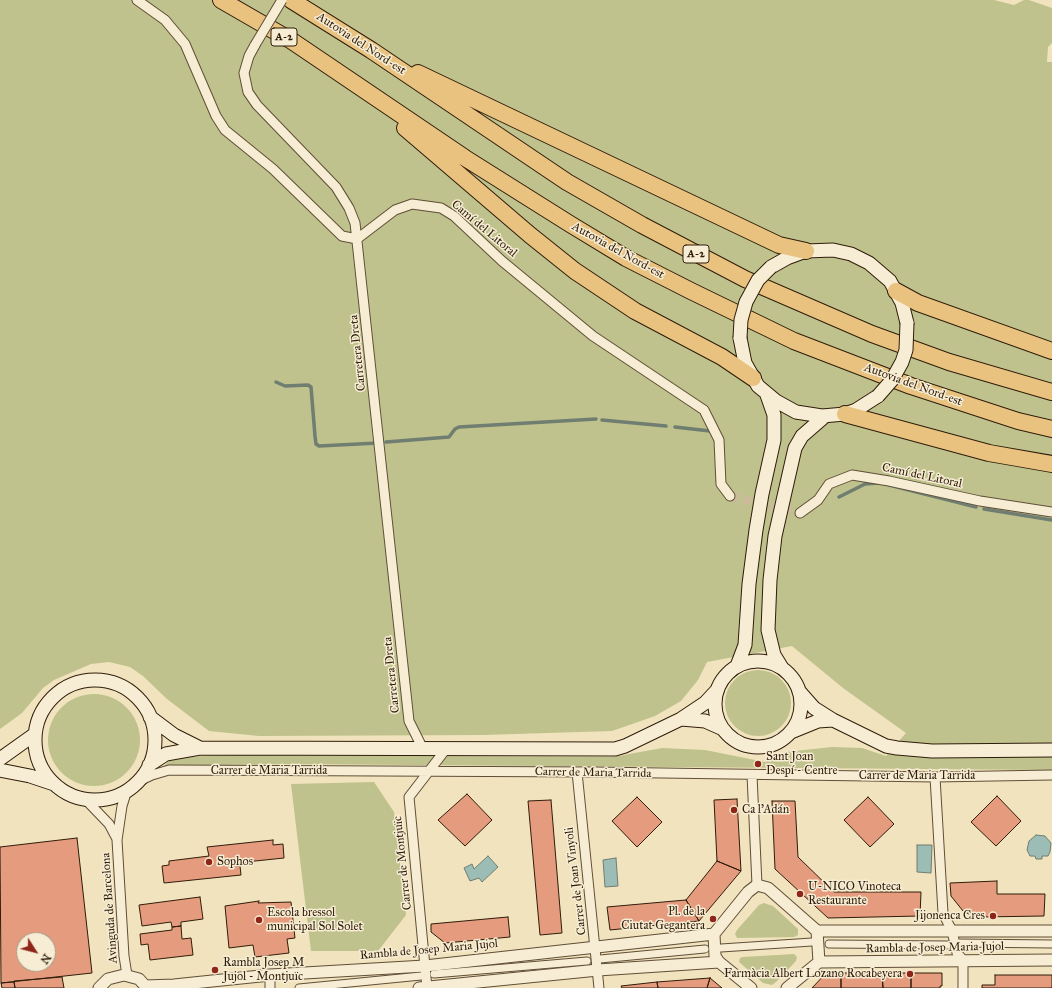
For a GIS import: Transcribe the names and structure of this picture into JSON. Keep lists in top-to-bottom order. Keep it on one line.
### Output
{"streets":{"highway":["A-2","Autovia del Nord-est"],"main road":["Carrer de Maria Tarrida"],"street":["Camí del Litoral","Carretera Dreta","Carrer de Montjuïc","Carrer de Joan Vinyoli","Avinguda de Barcelona","Rambla de Josep Maria Jujol"]},"crossings":[["Camí del Litoral","Carretera Dreta"],["Carretera Dreta","Carrer de Maria Tarrida"],["Carrer de Maria Tarrida","Carrer de Montjuïc"],["Carrer de Maria Tarrida","Carrer de Joan Vinyoli"],["Carrer de Montjuïc","Rambla de Josep Maria Jujol"],["Carrer de Joan Vinyoli","Rambla de Josep Maria Jujol"],["Avinguda de Barcelona","Rambla de Josep Maria Jujol"]],"places":["Sant Joan Despí - Centre","Ca l'Adán","Sophos","U-NICO Vinoteca Restaurante","Jijonenca Cres","Pl. de la Ciutat Gegantera","Escola bressol municipal Sol Solet","Rambla Josep M Jujol - Montjuïc","Farmàcia Albert Lozano Rocabeyera"],"north":"bottom right"}
